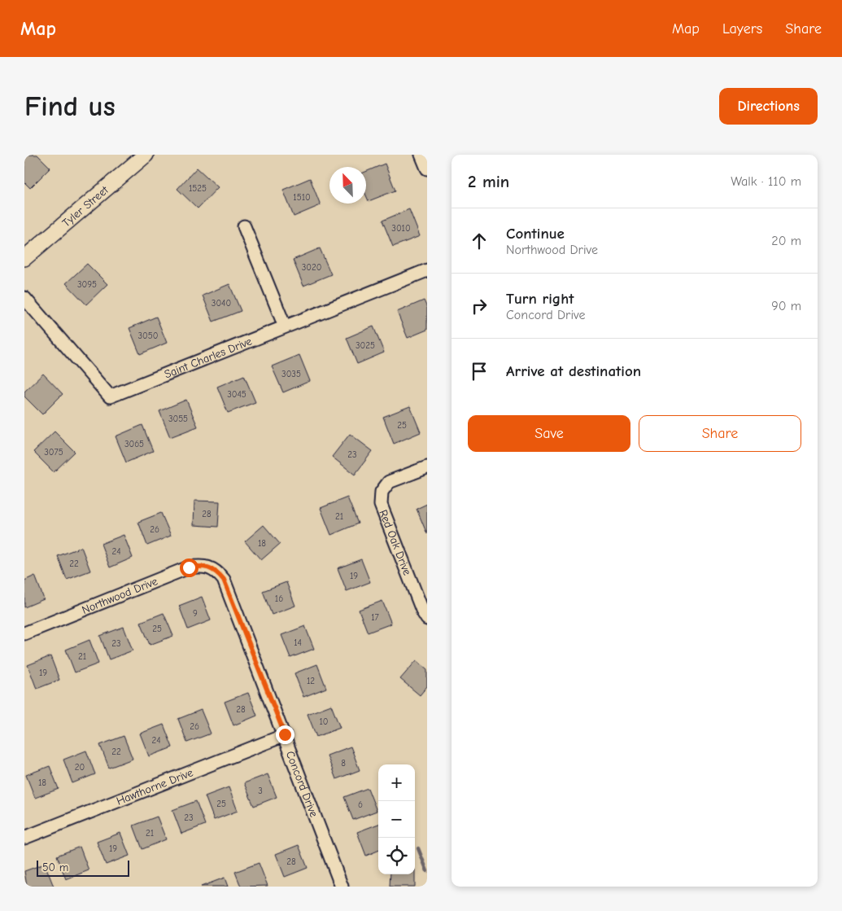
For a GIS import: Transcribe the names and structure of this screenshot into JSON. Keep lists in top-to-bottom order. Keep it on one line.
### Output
{"streets":{"street":["Tyler Street","Saint Charles Drive","Red Oak Drive","Northwood Drive","Concord Drive","Hawthorne Drive"]},"crossings":[["Northwood Drive","Concord Drive"],["Concord Drive","Hawthorne Drive"]],"house_numbers":["1525","1510","3010","3020","3095","3040","3050","3025","3035","3045","3055","25","3065","3075","23","28","21","26","18","24","22","19","16","9","17","25","14","23","21","19","12","28","10","26","24","22","8","20","18","3","25","6","23","21","19","28"],"scale_bar":"50 m","north":"top left","page":{"header":"Map","nav":["Map","Layers","Share"],"buttons":["Directions",["Save","Share"]],"title":"Find us","heading":["2 min","Walk · 110 m"],"list":[["Continue","Northwood Drive","20 m"],["Turn right","Concord Drive","90 m"],"Arrive at destination"],"map_buttons":["+","−"],"scale":"50 m"}}
